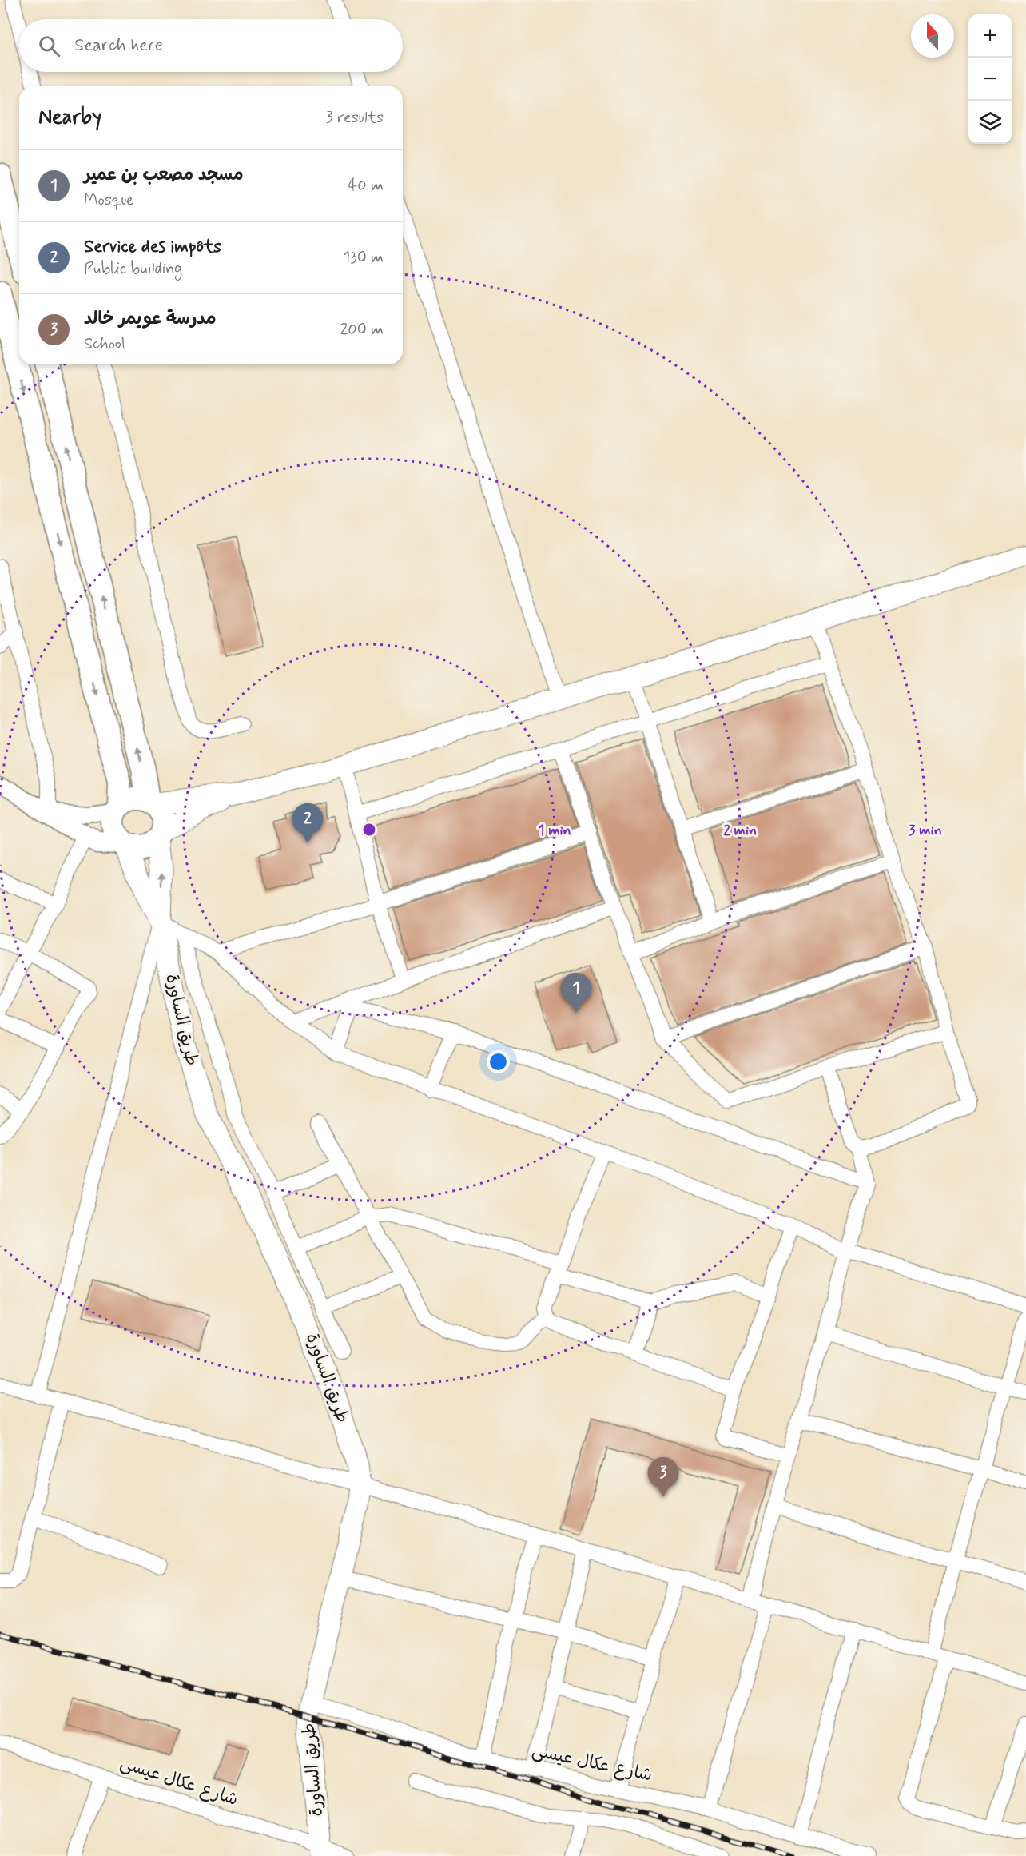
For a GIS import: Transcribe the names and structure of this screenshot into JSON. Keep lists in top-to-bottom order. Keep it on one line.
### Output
{"streets":{"main road":["طريق الساورة"],"street":["شارع عكال عيسى"]},"crossings":[["طريق الساورة","شارع عكال عيسى"]],"north":"top","page":{"map_buttons":["+","−"],"search":"Search here","heading":["Nearby","3 results"],"list":[{"mark":"1","name":"مسجد مصعب بن عمير","note":"Mosque","value":"40 m"},{"mark":"2","name":"Service des impôts","note":"Public building","value":"130 m"},{"mark":"3","name":"مدرسة عويمر خالد","note":"School","value":"200 m"}],"pins":["2","1","3"]},"rings":["1 min","2 min","3 min"]}
